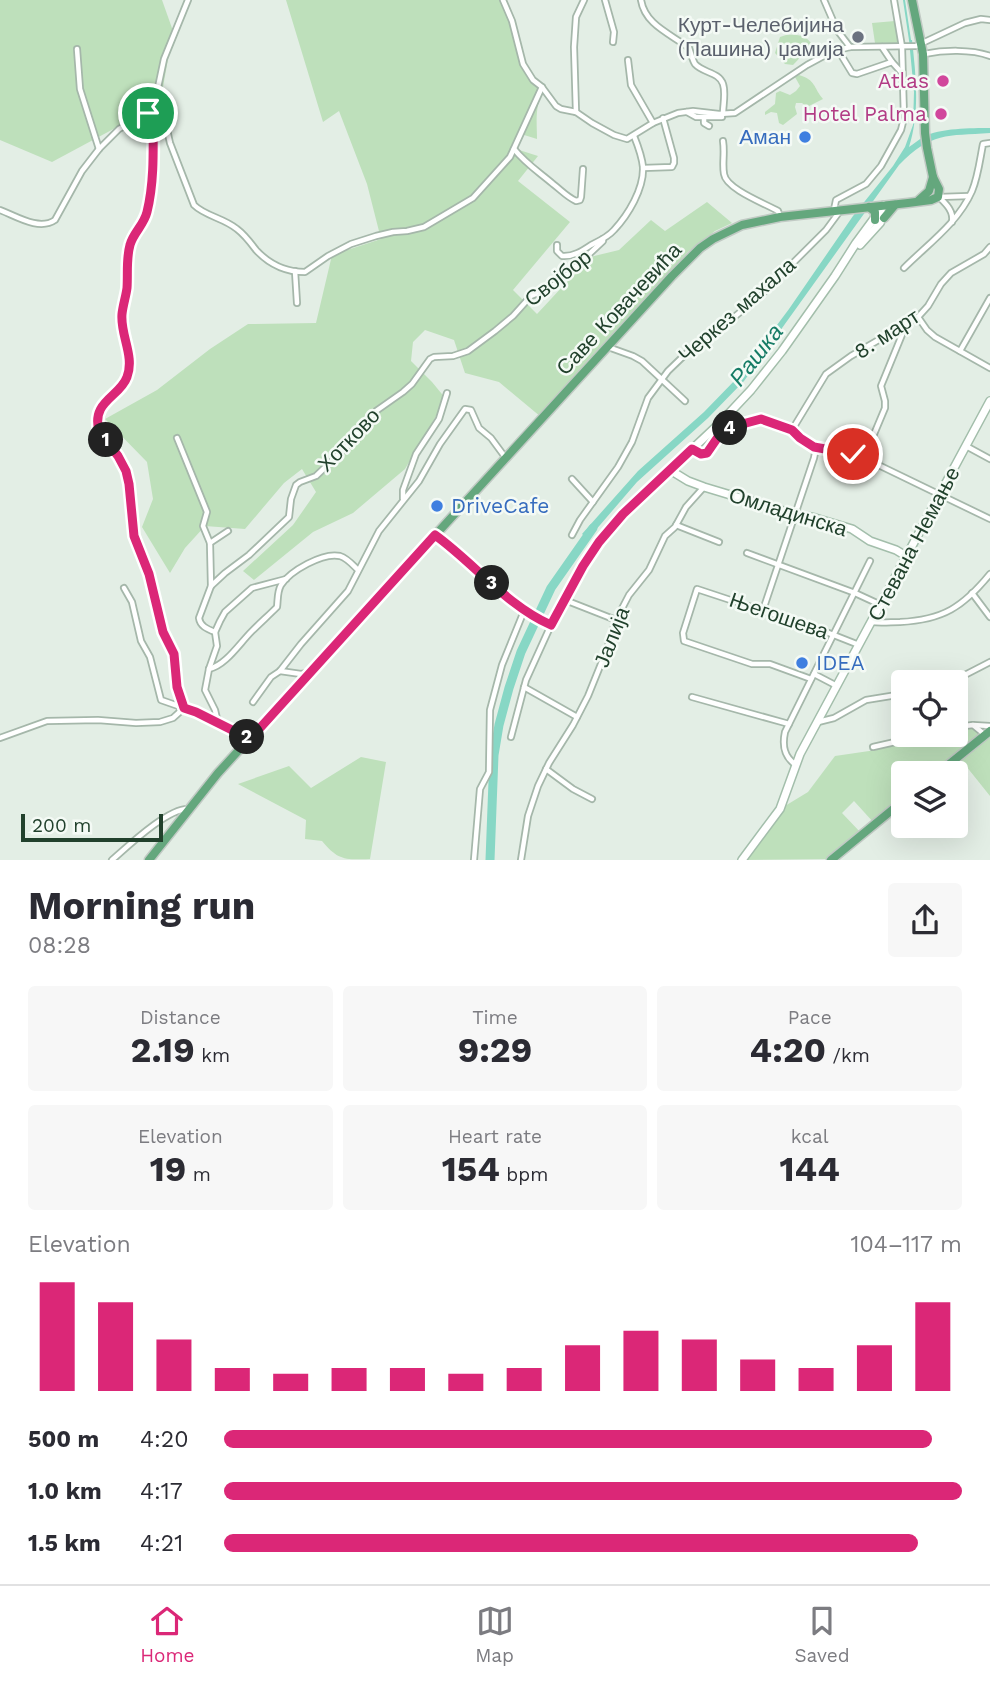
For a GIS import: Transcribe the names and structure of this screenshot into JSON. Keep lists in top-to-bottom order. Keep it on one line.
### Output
{"streets":{"main road":["Саве Ковачевића"],"street":["Својбор","Черкез махала","8. март","Хотково","Омладинска","Стевана Немање","Његошева","Јалија"]},"crossings":[["Својбор","Хотково"],["Саве Ковачевића","Черкез махала"],["Омладинска","Стевана Немање"],["Омладинска","Јалија"],["Стевана Немање","Његошева"]],"water":["Рашка"],"places":["Курт-Челебијина (Пашина) џамија","Atlas","Hotel Palma","Аман","DriveCafe","IDEA"],"scale_bar":"200 m","page":{"pins":["4","1","3","2"],"scale":"200 m","heading":["Morning run","08:28"],"stats":[["Distance","2.19 km"],["Time","9:29"],["Pace","4:20 /km"],["Elevation","19 m"],["Heart rate","154 bpm"],["kcal","144"]],"chart":["Elevation","104–117 m"],"list":[{"name":"500 m","note":"4:20"},{"name":"1.0 km","note":"4:17"},{"name":"1.5 km","note":"4:21"}],"tabs":["Home","Map","Saved"]}}
